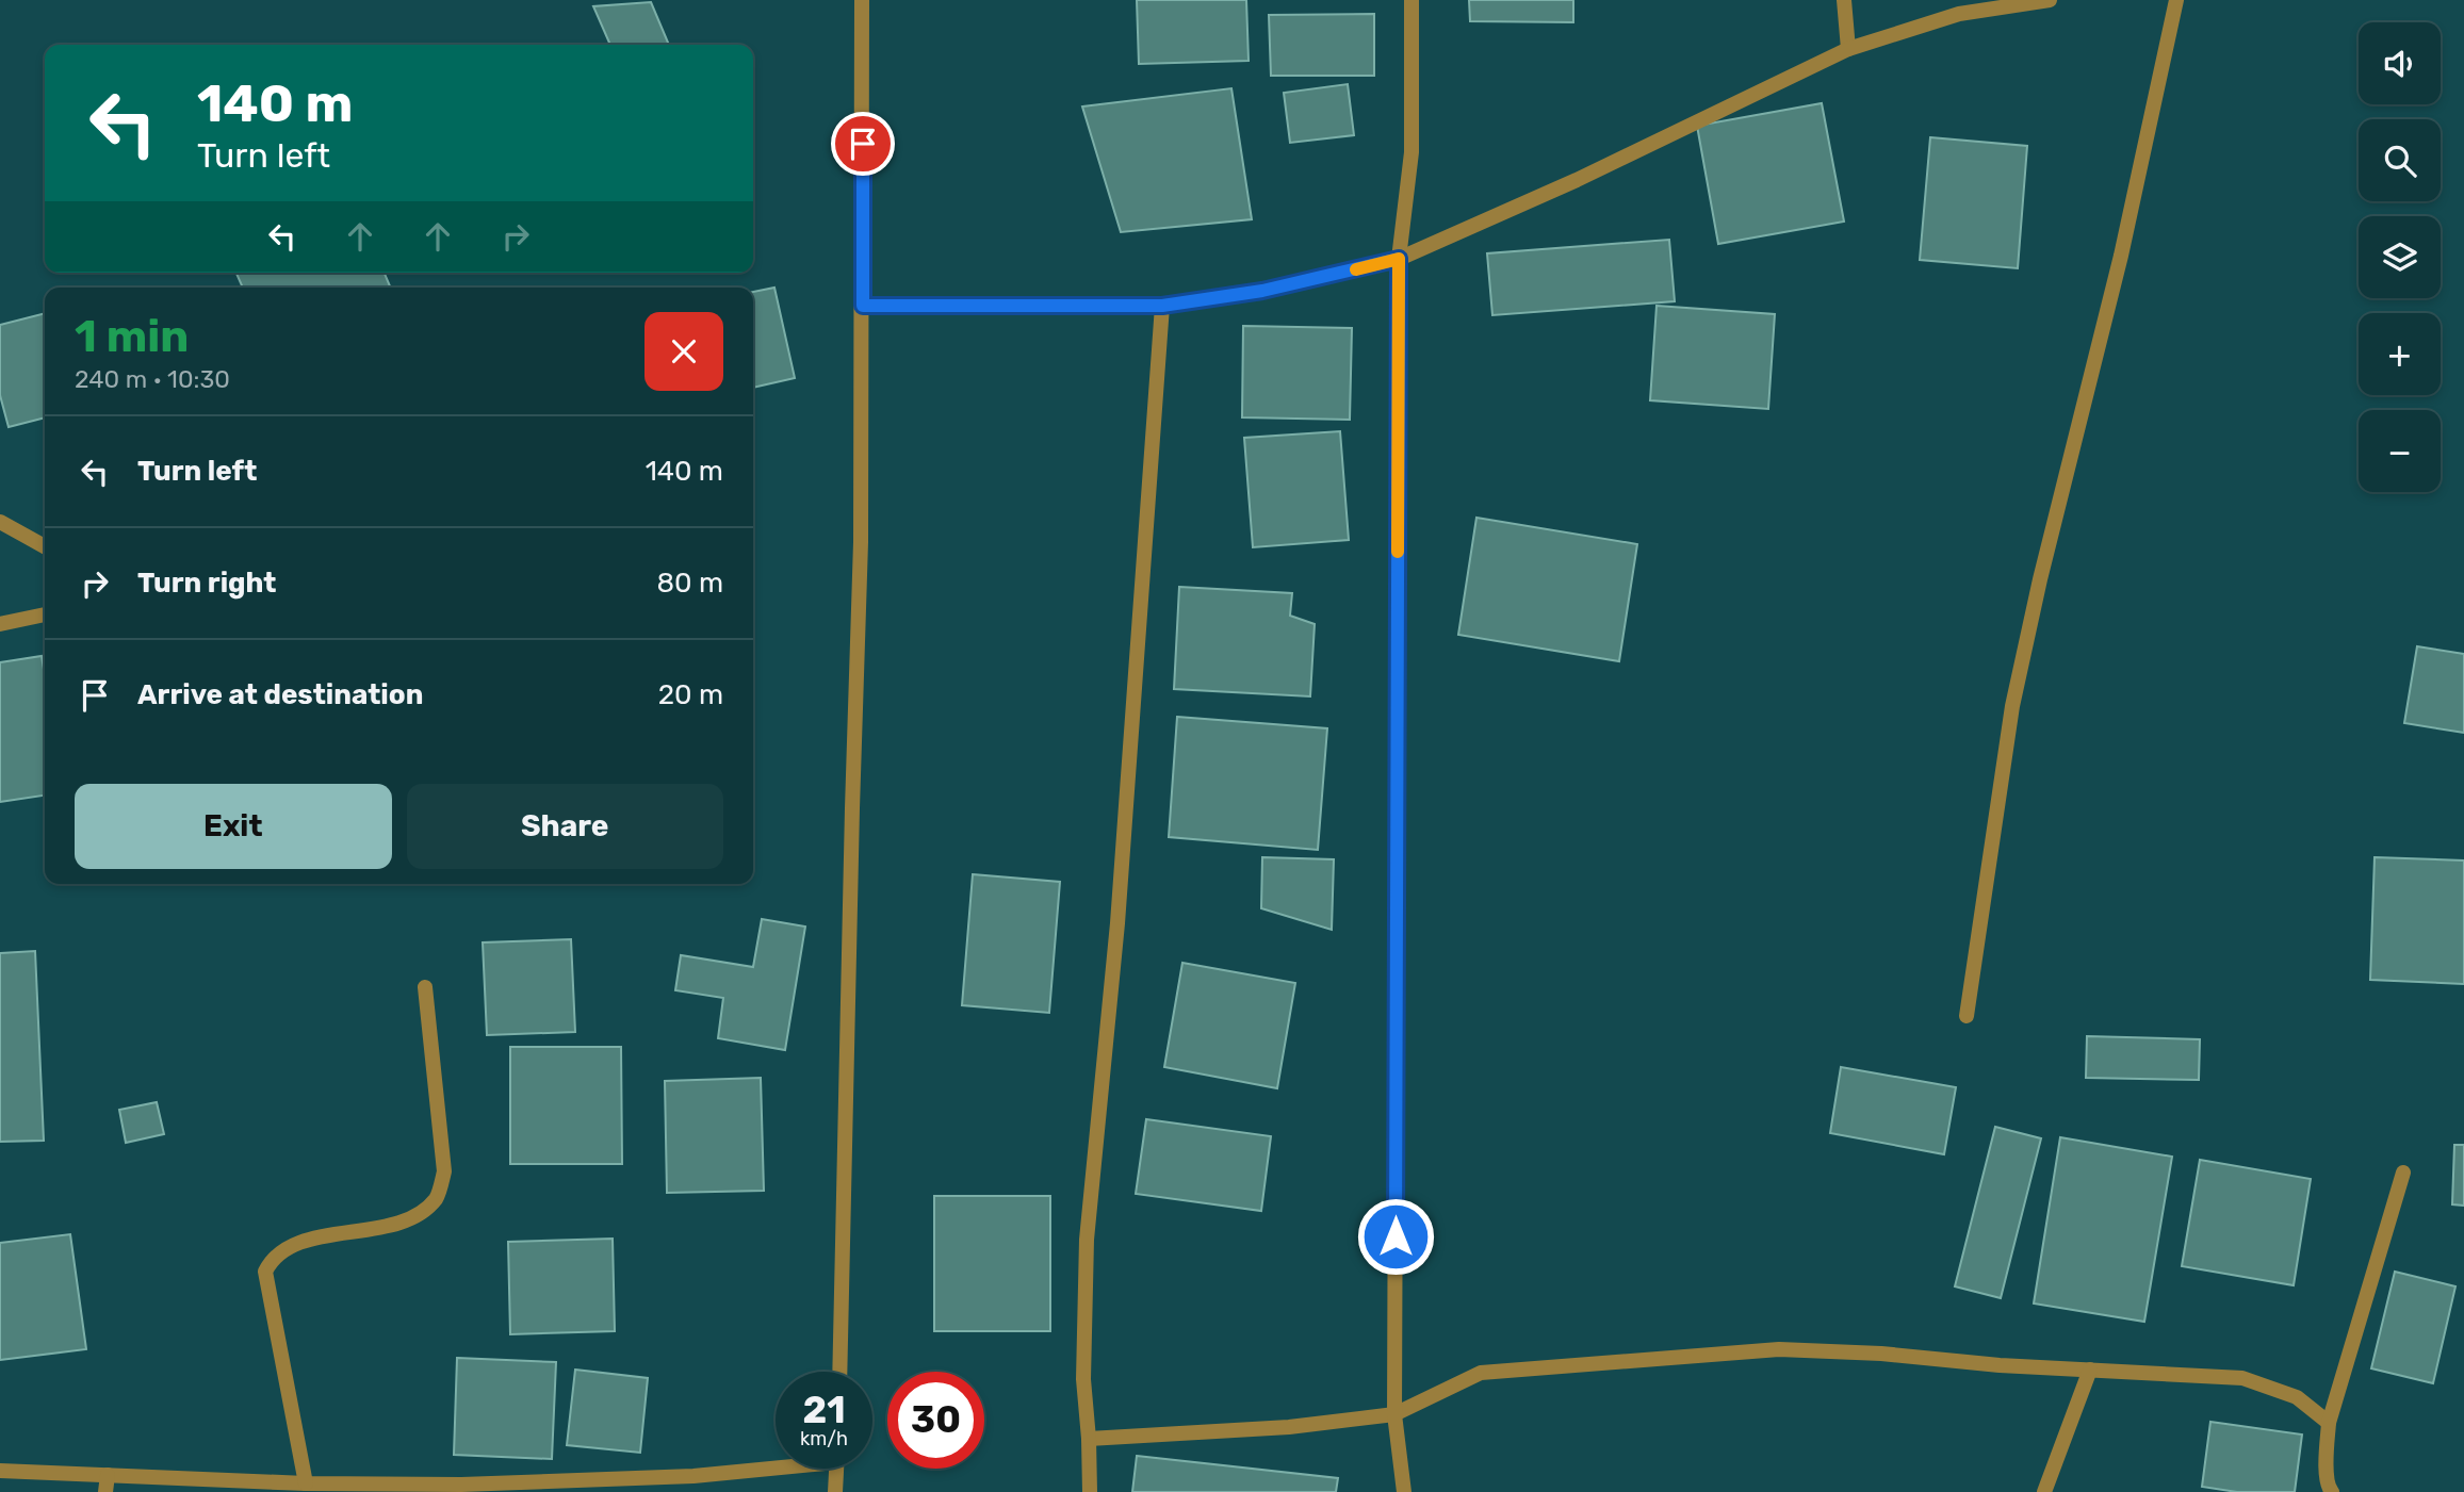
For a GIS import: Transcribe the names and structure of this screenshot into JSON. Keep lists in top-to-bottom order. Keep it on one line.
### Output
{"page":{"map_buttons":["+","−"],"turn":["140 m","Turn left"],"heading":["1 min","240 m · 10:30"],"list":[{"name":"Turn left","value":"140 m"},{"name":"Turn right","value":"80 m"},{"name":"Arrive at destination","value":"20 m"}],"buttons":["Exit","Share"],"speed":"21 km/h","limit":"30"}}
